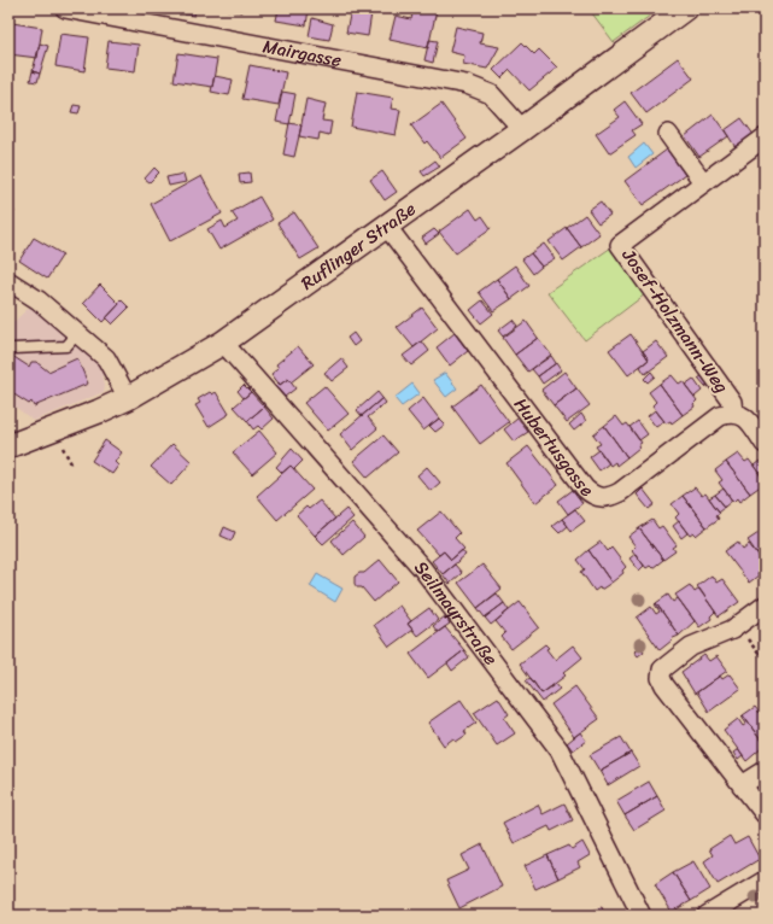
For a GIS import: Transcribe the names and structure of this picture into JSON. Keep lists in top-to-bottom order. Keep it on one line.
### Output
{"streets":{"street":["Mairgasse","Ruflinger Straße","Josef-Holzmann-Weg","Hubertusgasse","Seilmayrstraße"]},"crossings":[["Mairgasse","Ruflinger Straße"],["Ruflinger Straße","Hubertusgasse"],["Ruflinger Straße","Seilmayrstraße"],["Josef-Holzmann-Weg","Hubertusgasse"]]}
